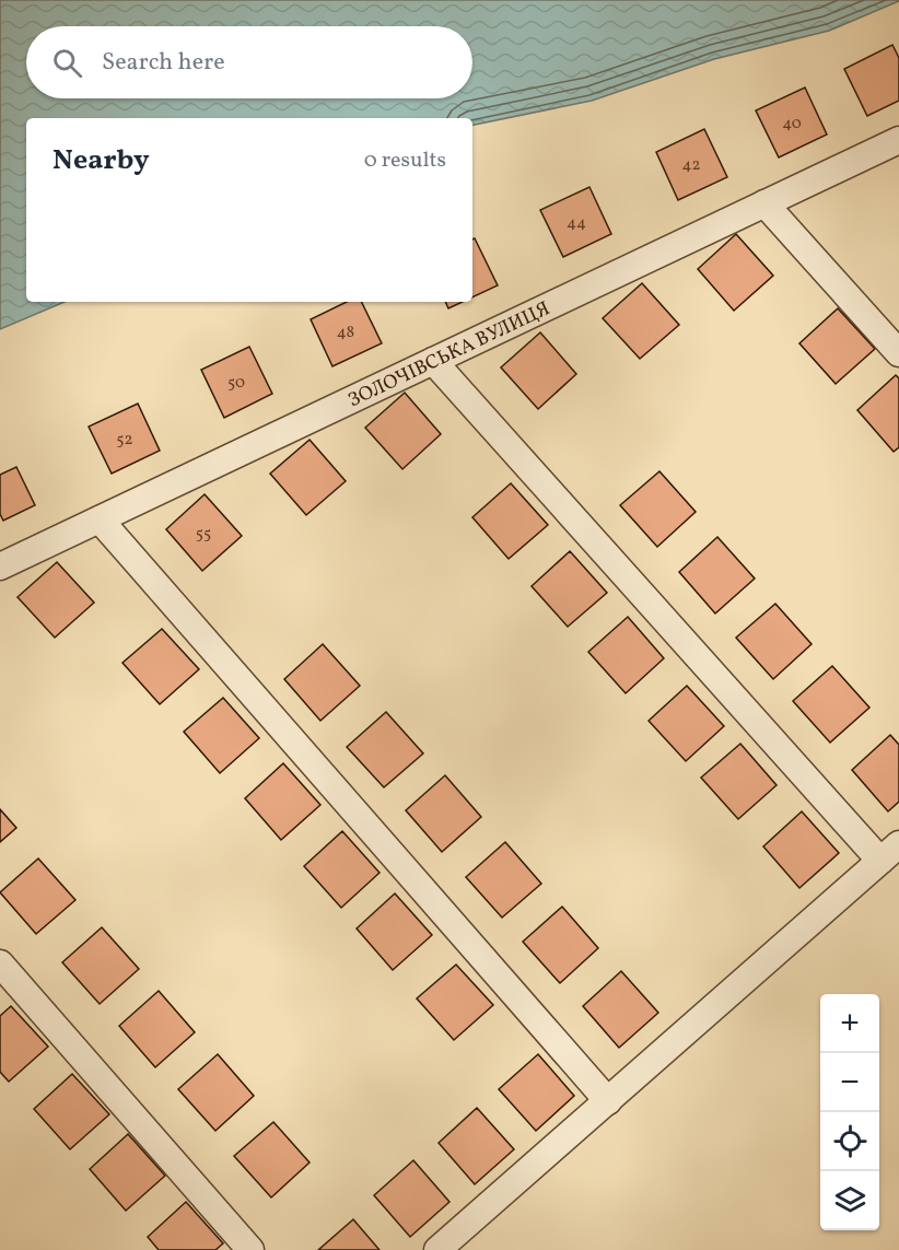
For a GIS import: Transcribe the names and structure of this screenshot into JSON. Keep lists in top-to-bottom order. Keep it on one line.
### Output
{"streets":{"street":["ЗОЛОЧІВСЬКА ВУЛИЦЯ"]},"house_numbers":["40","42","44","48","50","52","55"],"page":{"search":"Search here","heading":["Nearby","0 results"],"map_buttons":["+","−"]}}
